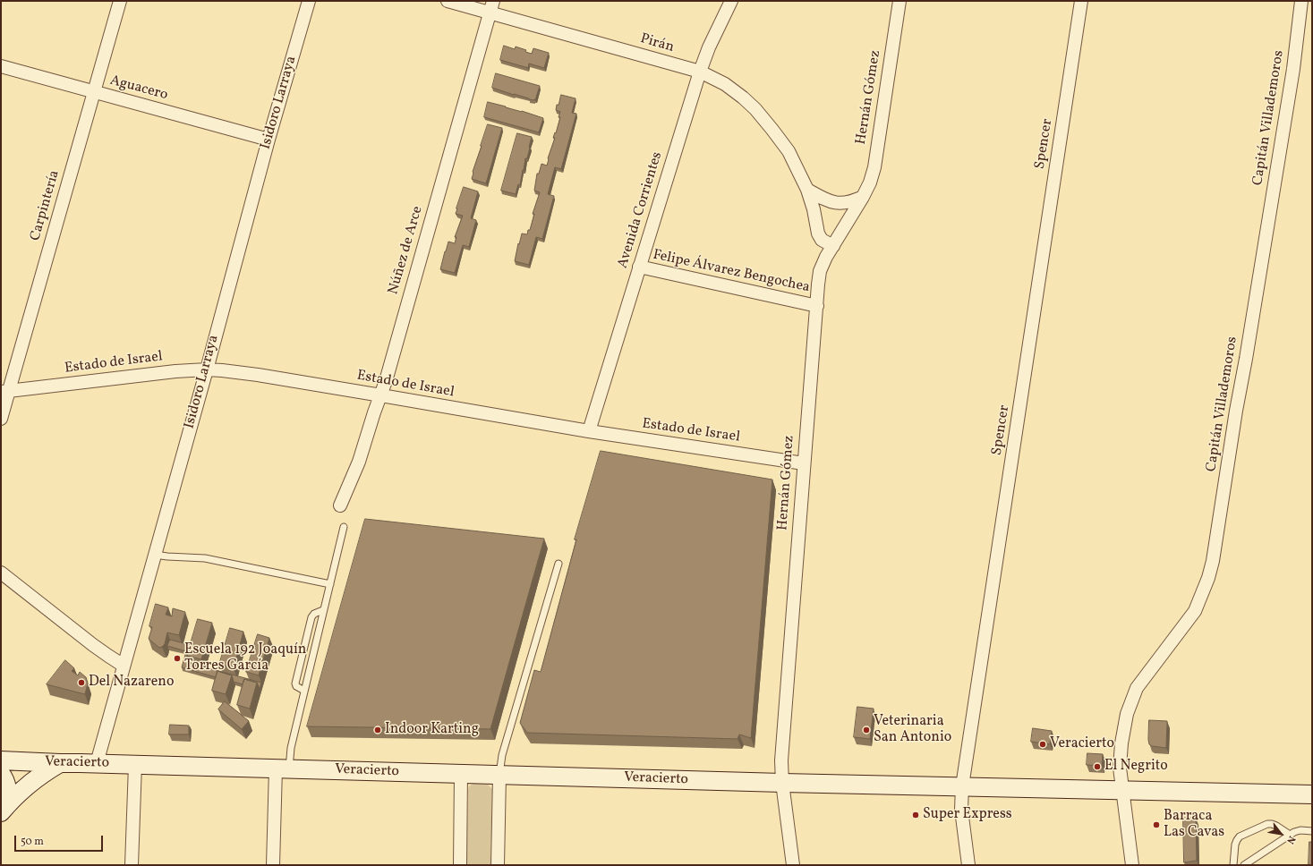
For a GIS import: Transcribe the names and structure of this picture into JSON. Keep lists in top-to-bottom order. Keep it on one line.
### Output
{"streets":{"street":["Pirán","Aguacero","Hernán Gómez","Isidoro Larraya","Capitán Villademoros","Spencer","Carpintería","Avenida Corrientes","Núñez de Arce","Felipe Álvarez Bengochea","Estado de Israel","Veracierto"]},"crossings":[["Pirán","Hernán Gómez"],["Pirán","Avenida Corrientes"],["Pirán","Núñez de Arce"],["Aguacero","Isidoro Larraya"],["Aguacero","Carpintería"],["Hernán Gómez","Felipe Álvarez Bengochea"],["Hernán Gómez","Estado de Israel"],["Hernán Gómez","Veracierto"],["Isidoro Larraya","Estado de Israel"],["Isidoro Larraya","Veracierto"],["Capitán Villademoros","Veracierto"],["Spencer","Veracierto"],["Carpintería","Estado de Israel"],["Avenida Corrientes","Felipe Álvarez Bengochea"],["Avenida Corrientes","Estado de Israel"],["Núñez de Arce","Estado de Israel"]],"places":["Escuela 192 Joaquín Torres García","Del Nazareno","Indoor Karting","Veterinaria San Antonio","Veracierto","El Negrito","Super Express","Barraca Las Cavas"],"scale_bar":"50 m","north":"bottom right"}
